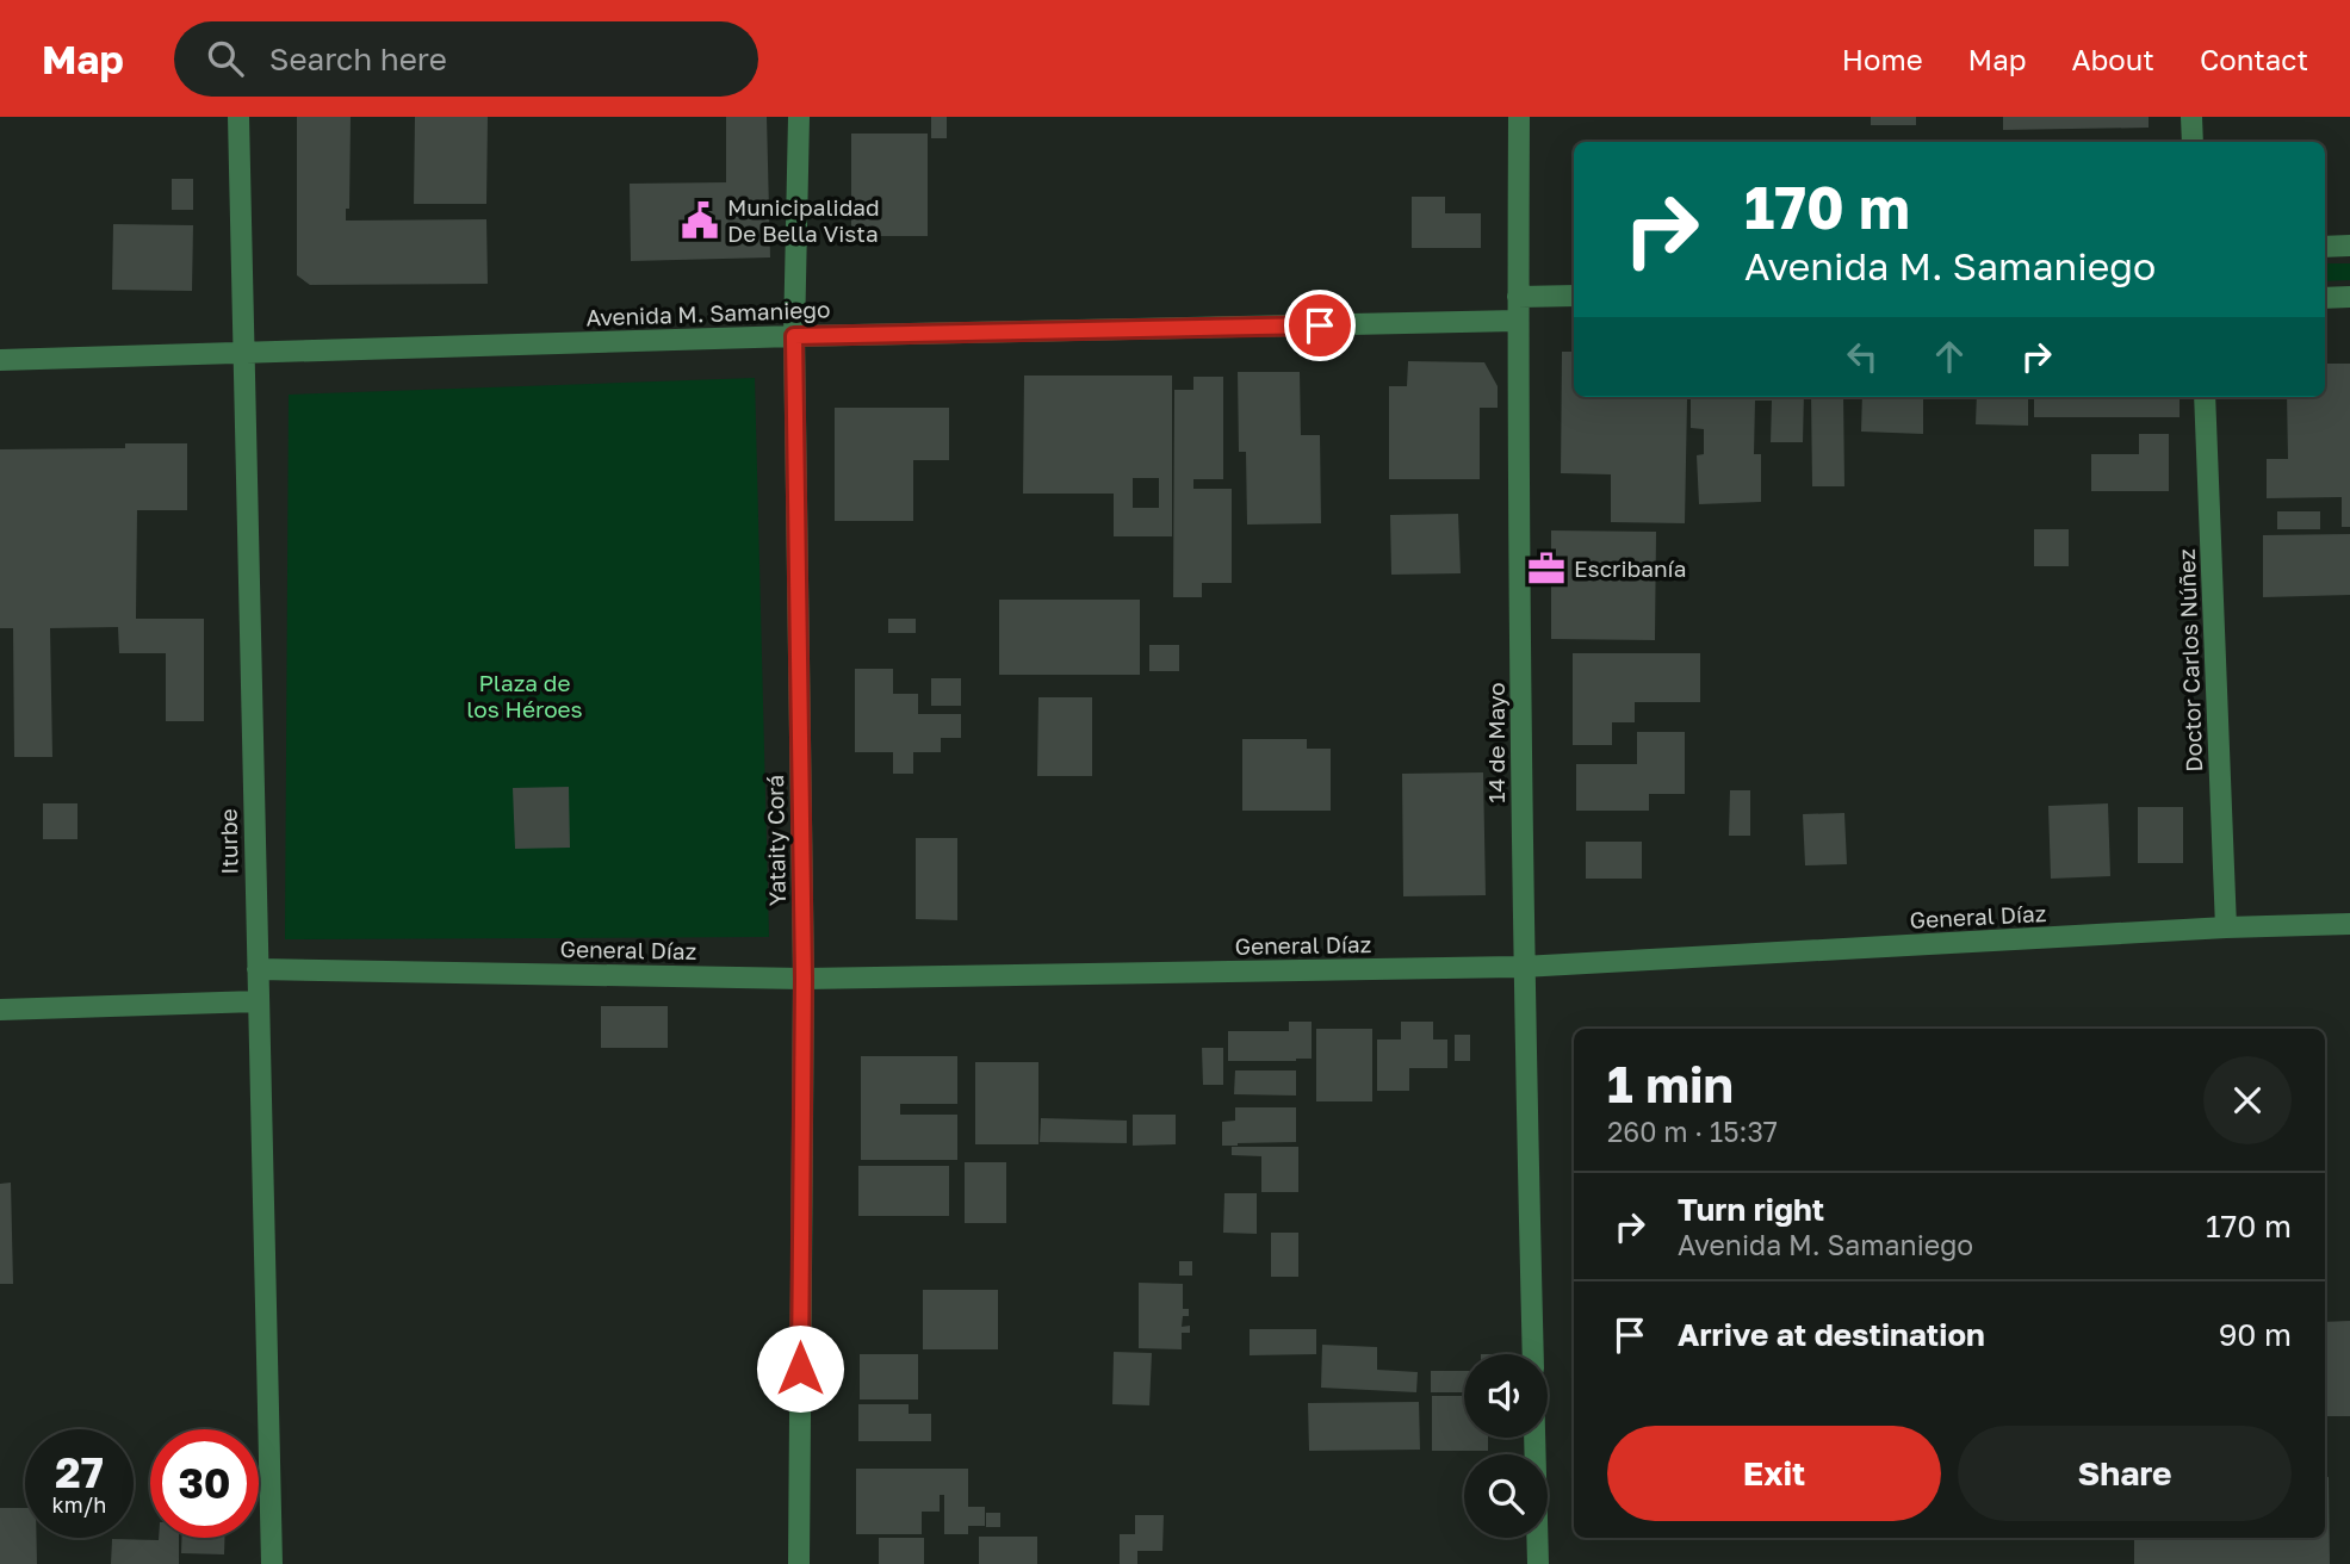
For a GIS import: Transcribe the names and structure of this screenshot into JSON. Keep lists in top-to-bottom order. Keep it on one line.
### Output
{"streets":{"street":["Avenida M. Samaniego","Doctor Carlos Núñez","14 de Mayo","Yataity Corá","Iturbe","General Díaz"]},"crossings":[["Avenida M. Samaniego","14 de Mayo"],["Avenida M. Samaniego","Yataity Corá"],["Avenida M. Samaniego","Iturbe"],["Doctor Carlos Núñez","General Díaz"],["14 de Mayo","General Díaz"],["Yataity Corá","General Díaz"],["Iturbe","General Díaz"]],"parks":["Plaza de los Héroes"],"places":{"public building":["Municipalidad De Bella Vista"],"office":["Escribanía"]},"page":{"header":"Map","search":"Search here","nav":["Home","Map","About","Contact"],"turn":["170 m","Avenida M. Samaniego"],"heading":["1 min","260 m · 15:37"],"list":[{"name":"Turn right","note":"Avenida M. Samaniego","value":"170 m"},{"name":"Arrive at destination","value":"90 m"}],"buttons":["Exit","Share"],"speed":"27 km/h","limit":"30"}}
